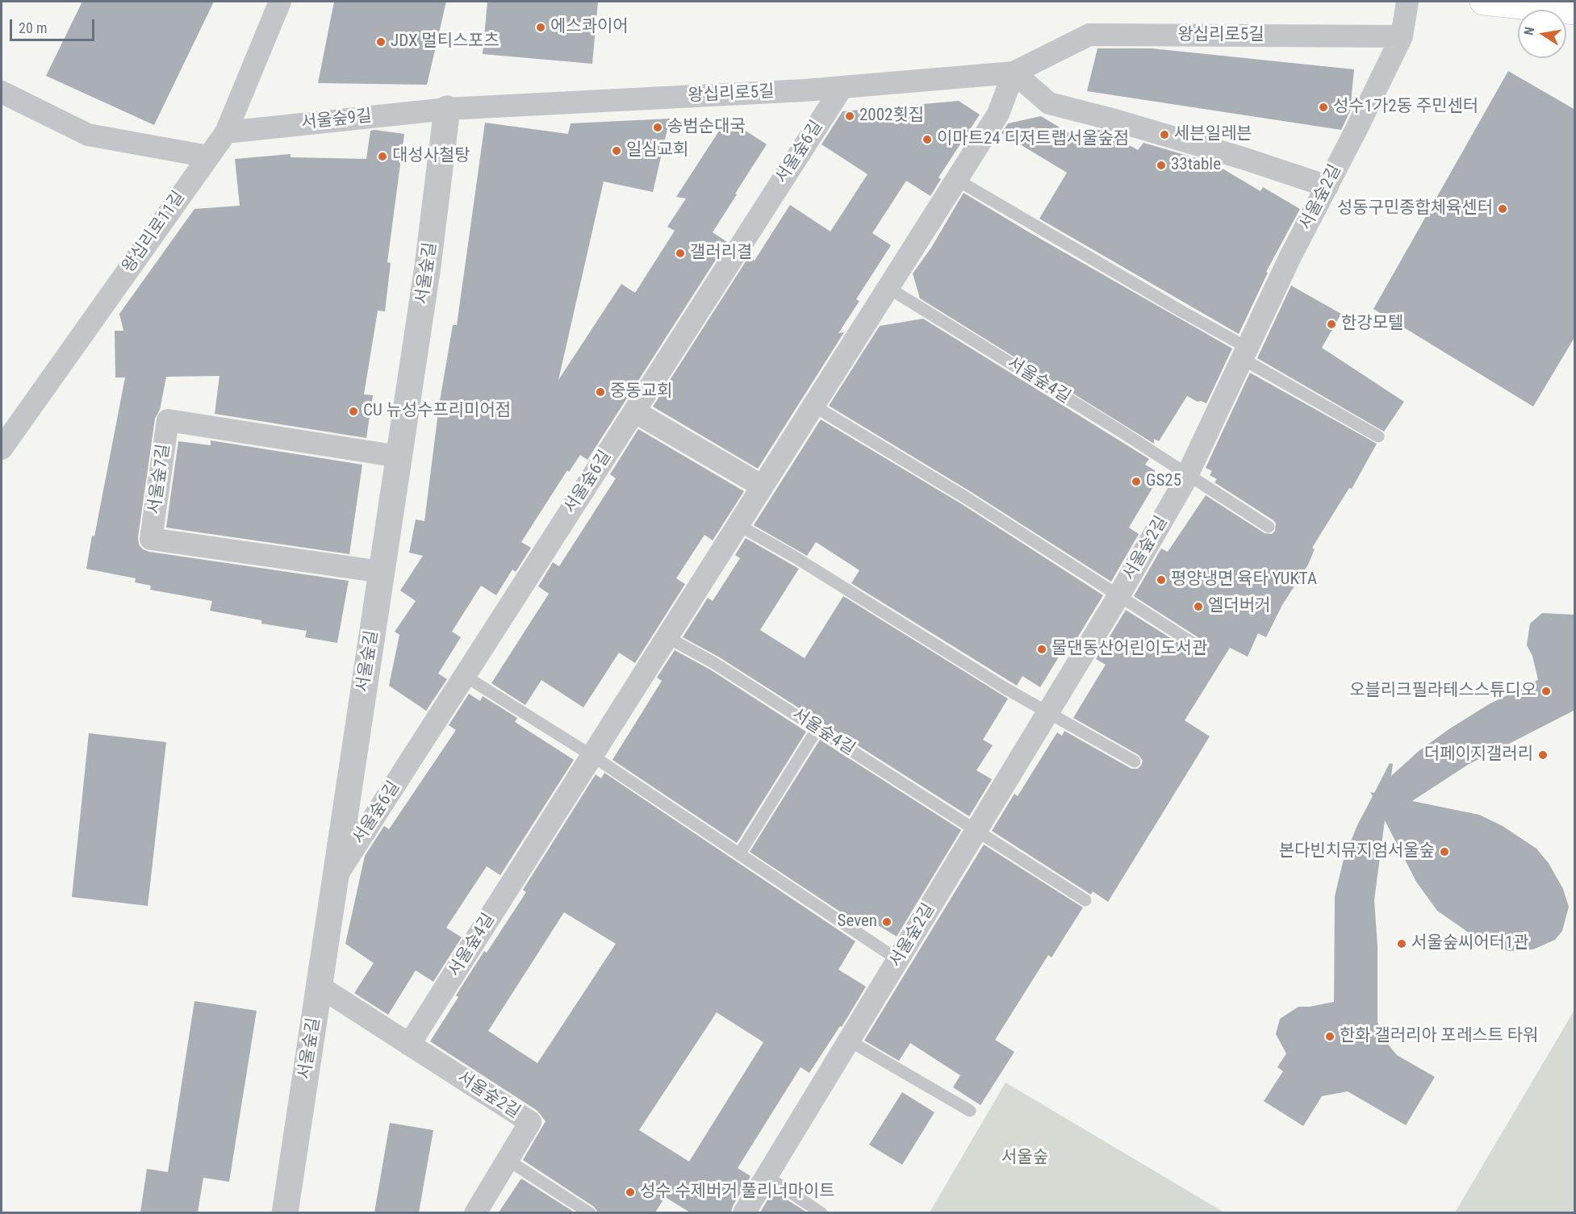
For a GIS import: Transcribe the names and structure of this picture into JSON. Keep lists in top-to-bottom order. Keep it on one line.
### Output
{"streets":{"street":["왕십리로5길","서울숲9길","서울숲6길","서울숲2길","왕십리로11길","서울숲길","서울숲4길","서울숲7길"]},"crossings":[["왕십리로5길","서울숲9길"],["왕십리로5길","서울숲6길"],["왕십리로5길","서울숲2길"],["왕십리로5길","서울숲길"],["왕십리로5길","서울숲4길"],["서울숲9길","왕십리로11길"],["서울숲9길","서울숲길"],["서울숲6길","서울숲길"],["서울숲2길","서울숲4길"],["서울숲길","서울숲7길"]],"parks":["서울숲"],"places":["에스콰이어","JDX 멀티스포츠","성수1가2동 주민센터","2002횟집","송범순대국","세븐일레븐","이마트24 디저트랩서울숲점","일심교회","대성사철탕","33table","성동구민종합체육센터","갤러리결","한강모텔","중동교회","CU 뉴성수프리미어점","GS25","평양냉면 육타 YUKTA","엘더버거","물댄동산어린이도서관","오블리크필라테스스튜디오","더페이지갤러리","본다빈치뮤지엄서울숲","Seven","서울숲씨어터1관","한화 갤러리아 포레스트 타워","성수 수제버거 풀리너마이트"],"scale_bar":"20 m","north":"left"}
